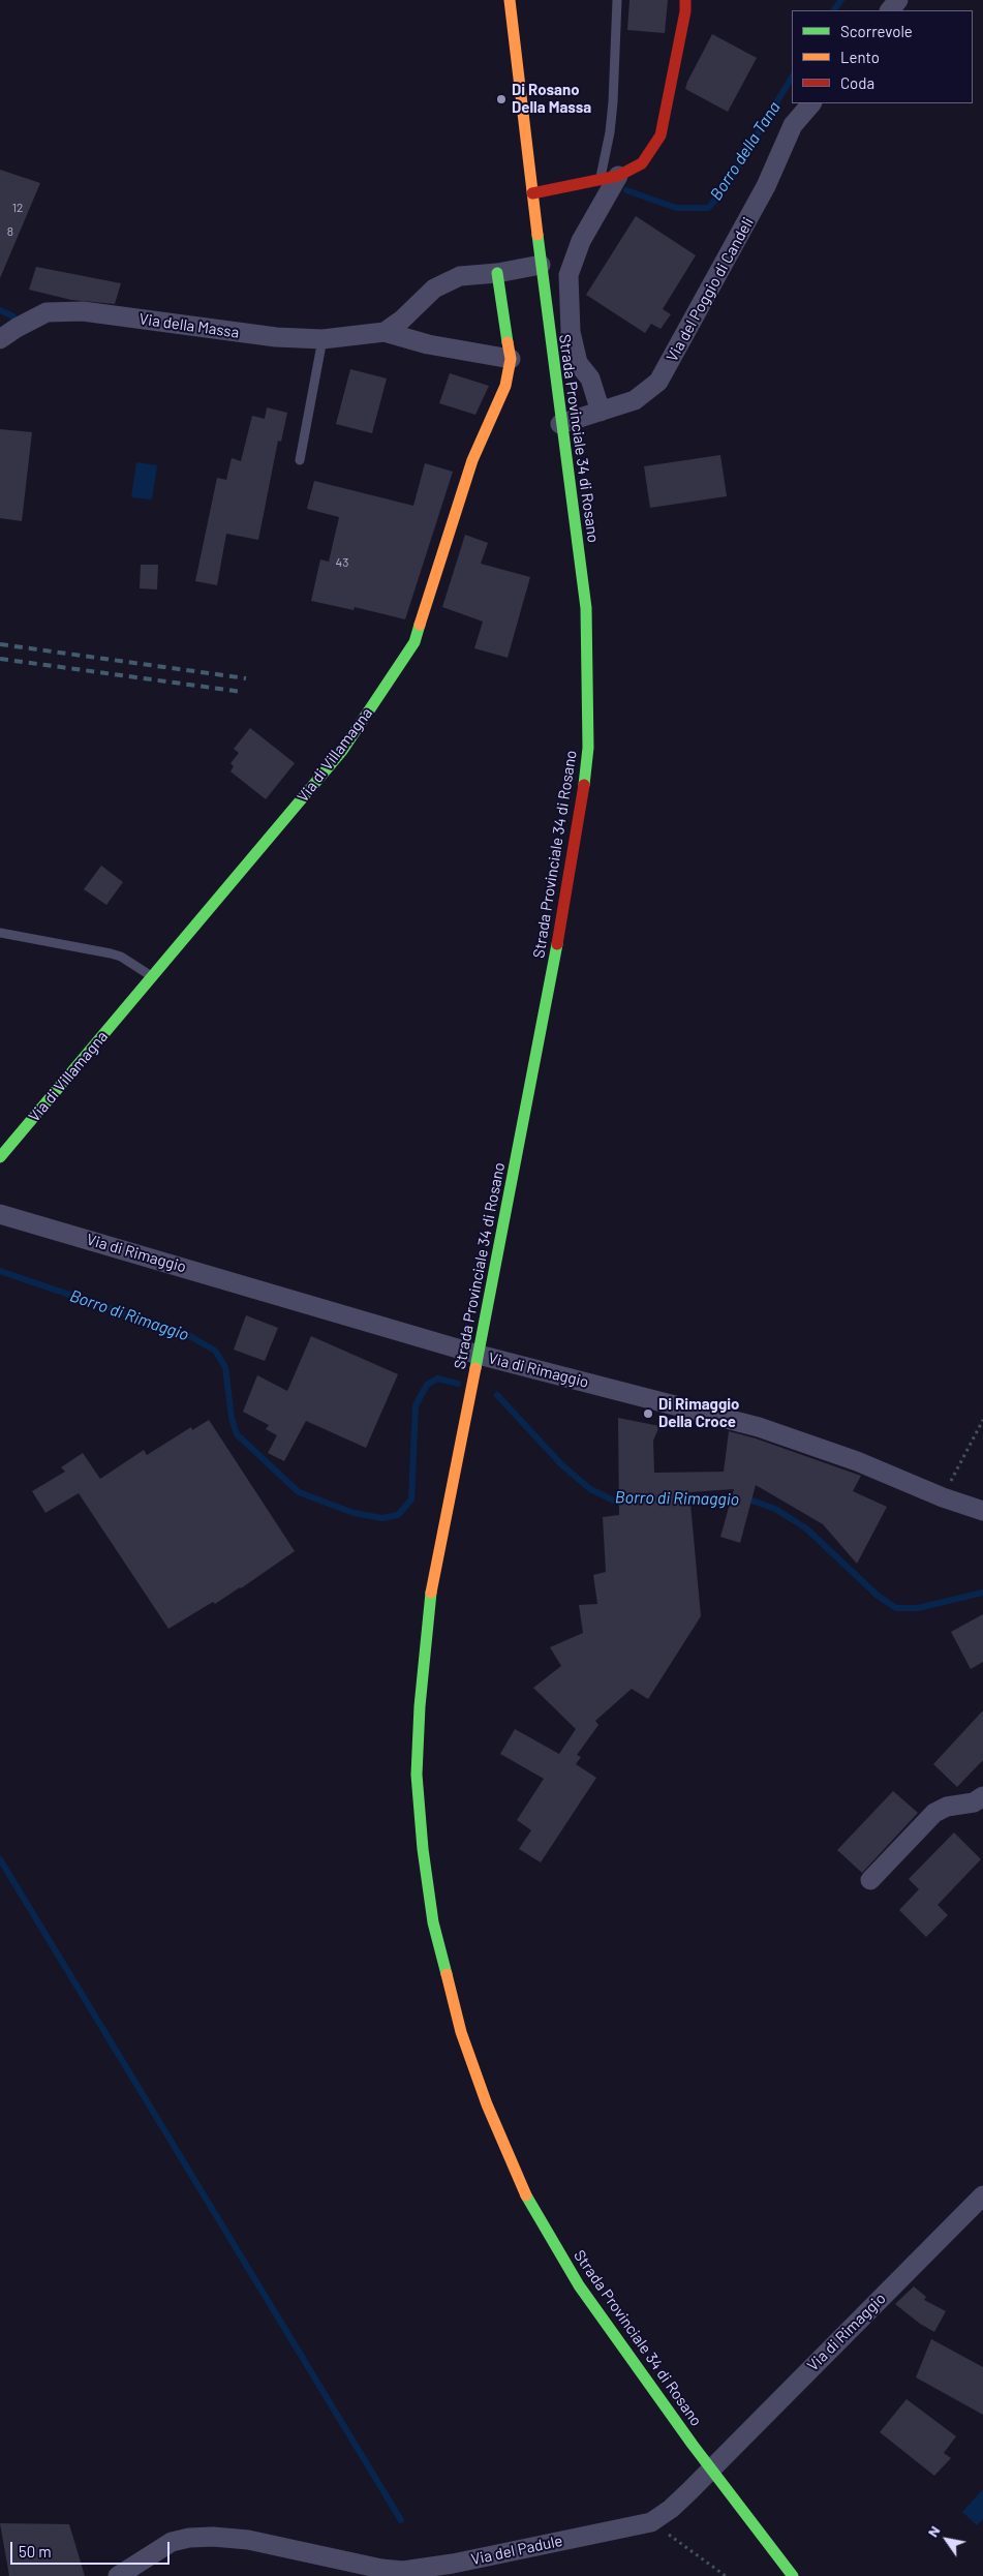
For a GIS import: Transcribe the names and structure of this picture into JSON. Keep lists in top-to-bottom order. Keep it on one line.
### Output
{"streets":{"main road":["Strada Provinciale 34 di Rosano","Via di Villamagna"],"street":["Via del Poggio di Candeli","Via della Massa","Via di Rimaggio","Via del Padule"]},"crossings":[["Via del Poggio di Candeli","Strada Provinciale 34 di Rosano"],["Via della Massa","Strada Provinciale 34 di Rosano"],["Via della Massa","Via di Villamagna"],["Strada Provinciale 34 di Rosano","Via di Rimaggio"],["Strada Provinciale 34 di Rosano","Via del Padule"],["Via di Rimaggio","Via del Padule"]],"water":["Borro della Tana","Borro di Rimaggio"],"places":["Di Rosano Della Massa","Di Rimaggio Della Croce"],"house_numbers":["12","8","43"],"legend":["Scorrevole","Lento","Coda"],"scale_bar":"50 m","north":"top left"}
